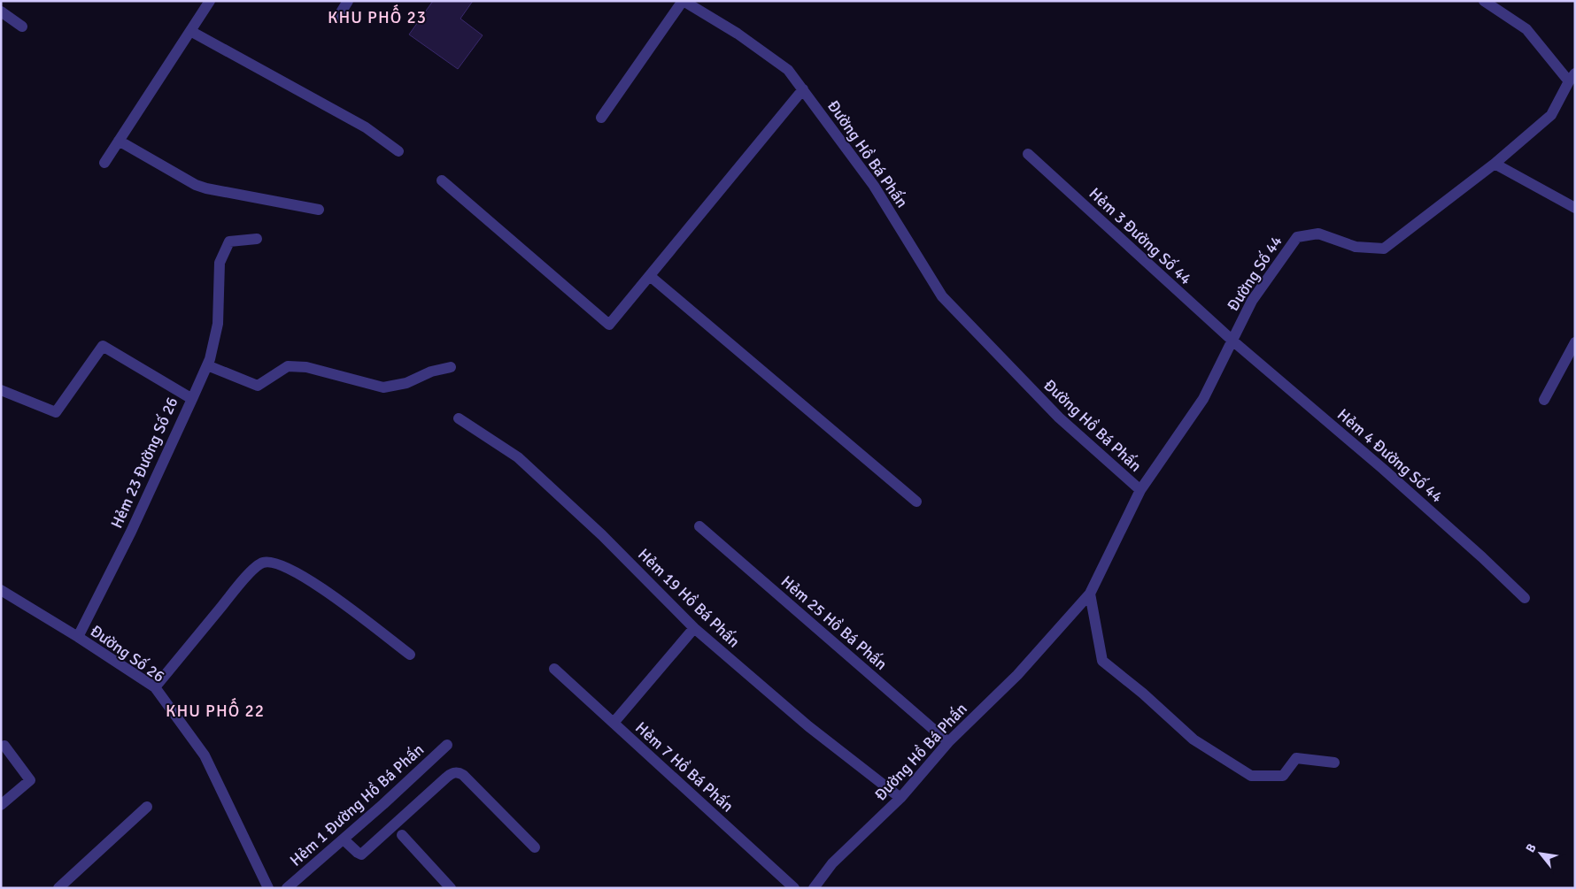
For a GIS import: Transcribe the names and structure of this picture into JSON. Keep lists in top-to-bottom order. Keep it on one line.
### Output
{"streets":{"street":["Đường Hồ Bá Phấn","Hẻm 3 Đường Số 44","Đường Số 44","Hẻm 4 Đường Số 44","Hẻm 23 Đường Số 26","Hẻm 19 Hồ Bá Phấn","Hẻm 25 Hồ Bá Phấn","Đường Số 26","Hẻm 7 Hồ Bá Phấn","Hẻm 1 Đường Hồ Bá Phấn"]},"crossings":[["Đường Hồ Bá Phấn","Đường Số 44"],["Đường Hồ Bá Phấn","Hẻm 19 Hồ Bá Phấn"],["Đường Hồ Bá Phấn","Hẻm 25 Hồ Bá Phấn"],["Hẻm 3 Đường Số 44","Đường Số 44"],["Hẻm 3 Đường Số 44","Hẻm 4 Đường Số 44"],["Đường Số 44","Hẻm 4 Đường Số 44"],["Hẻm 23 Đường Số 26","Đường Số 26"]],"districts":["KHU PHỐ 23","KHU PHỐ 22"],"north":"top left"}
